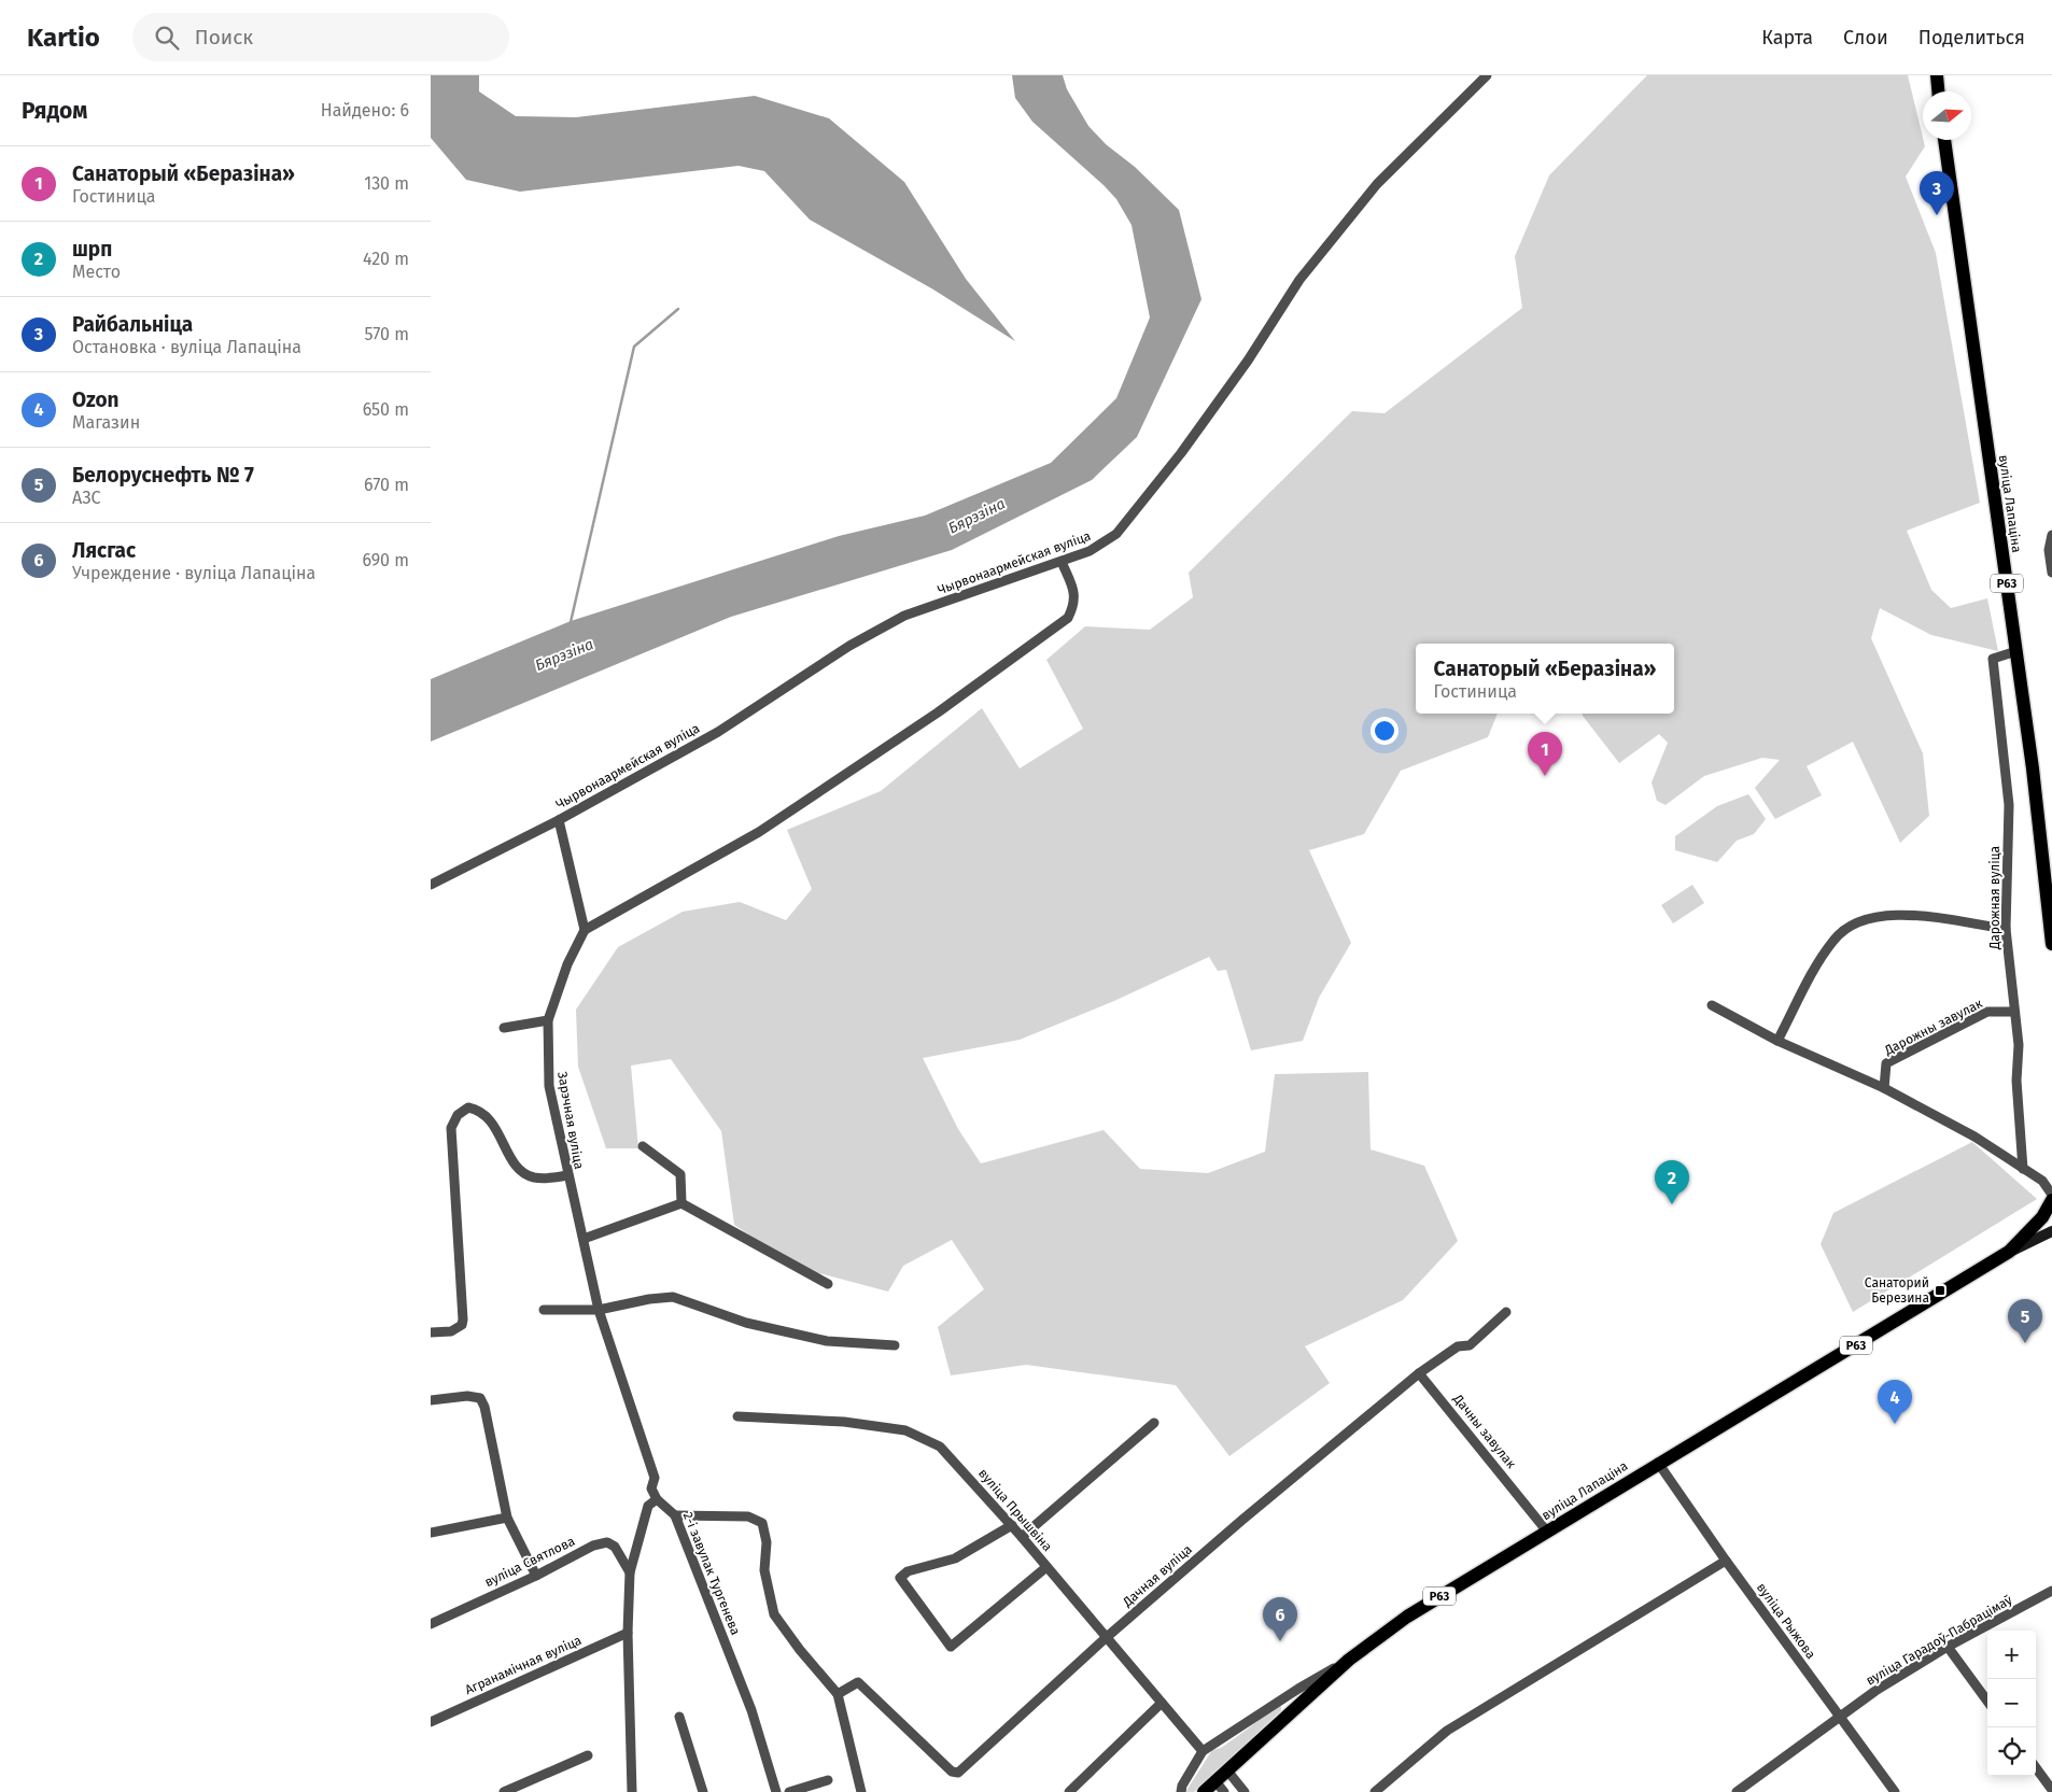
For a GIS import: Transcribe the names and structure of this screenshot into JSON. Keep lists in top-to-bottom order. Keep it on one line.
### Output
{"streets":{"main road":["вуліца Лапаціна","Р63"],"street":["Чырвонаармейская вуліца","Дарожная вуліца","Дарожны завулак","Зарэчная вуліца","Дачны завулак","вуліца Прышвіна","вуліца Святлова","2-і завулак Тургенева","Дачная вуліца","вуліца Рыжова","вуліца Гарадоў-Пабрацімаў","Агранамічная вуліца"]},"crossings":[["вуліца Лапаціна","Дарожная вуліца"],["вуліца Лапаціна","Дачны завулак"],["вуліца Лапаціна","вуліца Рыжова"],["Дарожная вуліца","Дарожны завулак"],["Дачны завулак","Дачная вуліца"],["вуліца Прышвіна","Дачная вуліца"],["вуліца Рыжова","вуліца Гарадоў-Пабрацімаў"]],"water":["Бярэзіна"],"places":{"transit":["Санаторий Березина"]},"north":"right","page":{"header":"Kartio","search":"Поиск","nav":["Карта","Слои","Поделиться"],"heading":["Рядом","Найдено: 6"],"list":[{"mark":"1","name":"Санаторый «Беразіна»","note":"Гостиница","value":"130 m"},{"mark":"2","name":"шрп","note":"Место","value":"420 m"},{"mark":"3","name":"Райбальніца","note":"Остановка · вуліца Лапаціна","value":"570 m"},{"mark":"4","name":"Ozon","note":"Магазин","value":"650 m"},{"mark":"5","name":"Белоруснефть № 7","note":"АЗС","value":"670 m"},{"mark":"6","name":"Лясгас","note":"Учреждение · вуліца Лапаціна","value":"690 m"}],"pins":["3","1","2","5","4","6"],"popup":["Санаторый «Беразіна»","Гостиница"],"map_buttons":["+","−"]}}
